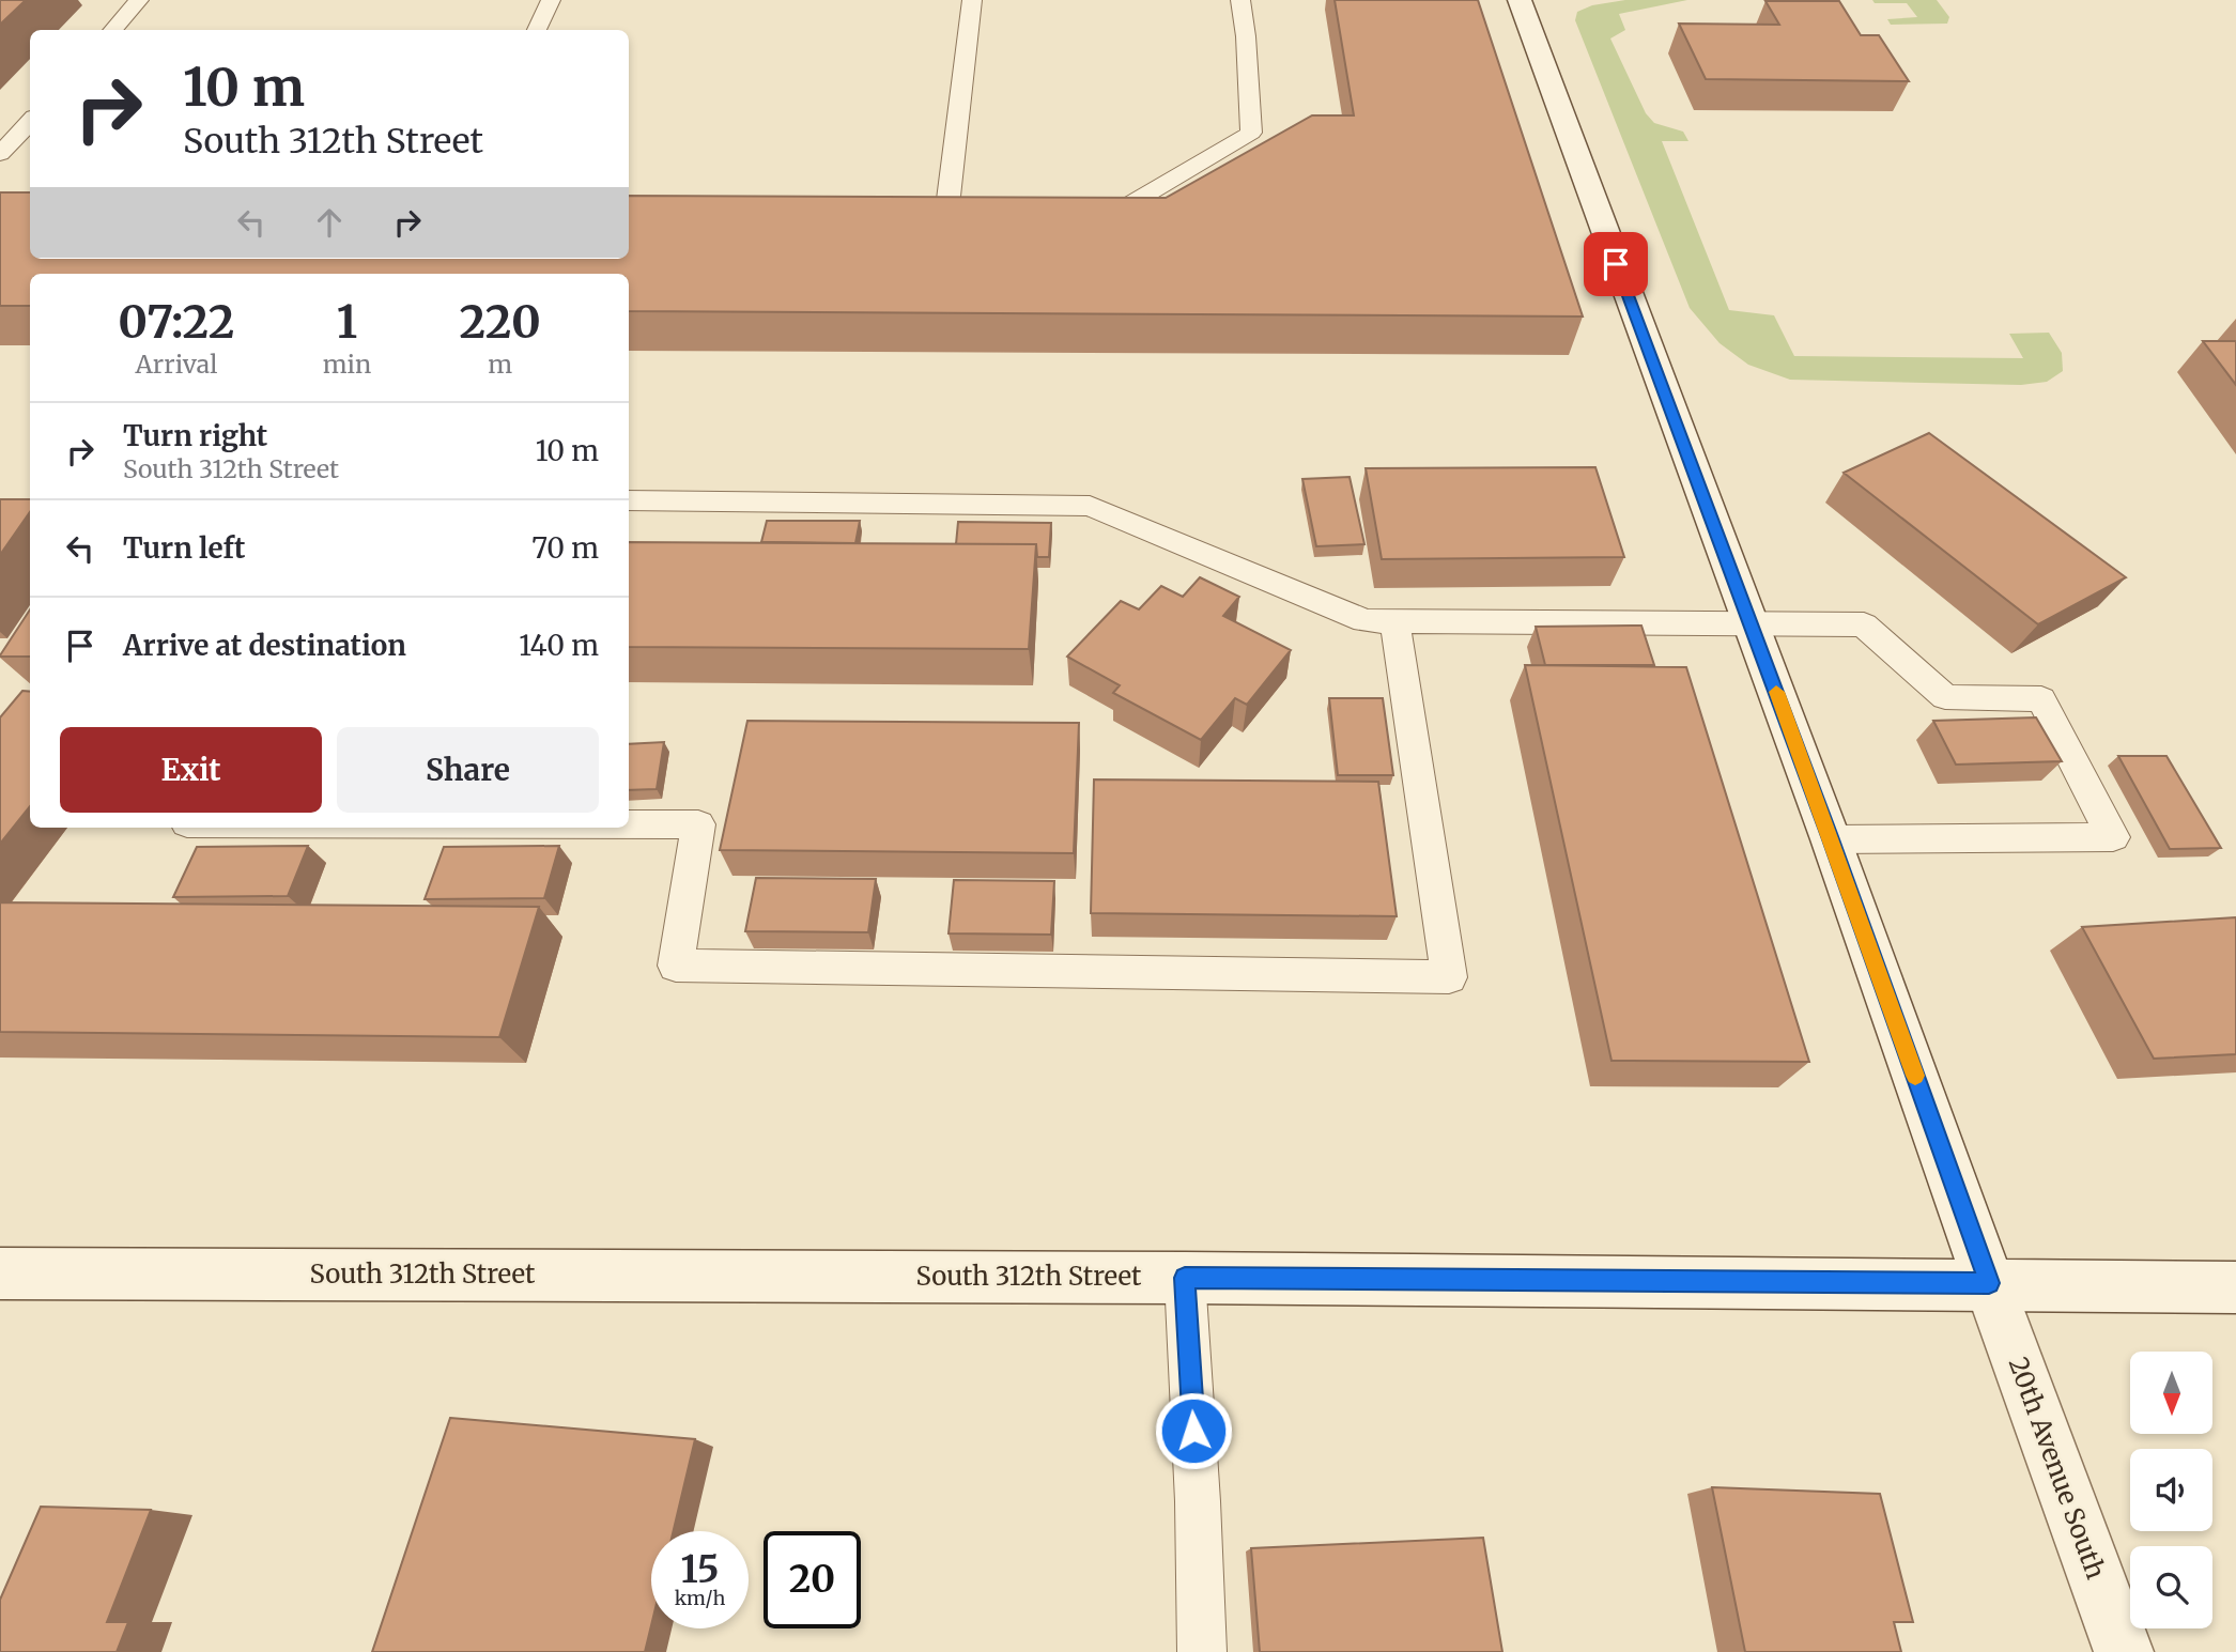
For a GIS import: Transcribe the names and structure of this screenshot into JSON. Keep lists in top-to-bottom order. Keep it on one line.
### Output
{"streets":{"street":["South 312th Street","20th Avenue South"]},"crossings":[["South 312th Street","20th Avenue South"]],"north":"bottom","page":{"turn":["10 m","South 312th Street"],"eta":["07:22","Arrival","1","min","220","m"],"list":[{"name":"Turn right","note":"South 312th Street","value":"10 m"},{"name":"Turn left","value":"70 m"},{"name":"Arrive at destination","value":"140 m"}],"buttons":["Exit","Share"],"speed":"15 km/h","limit":"20"}}
